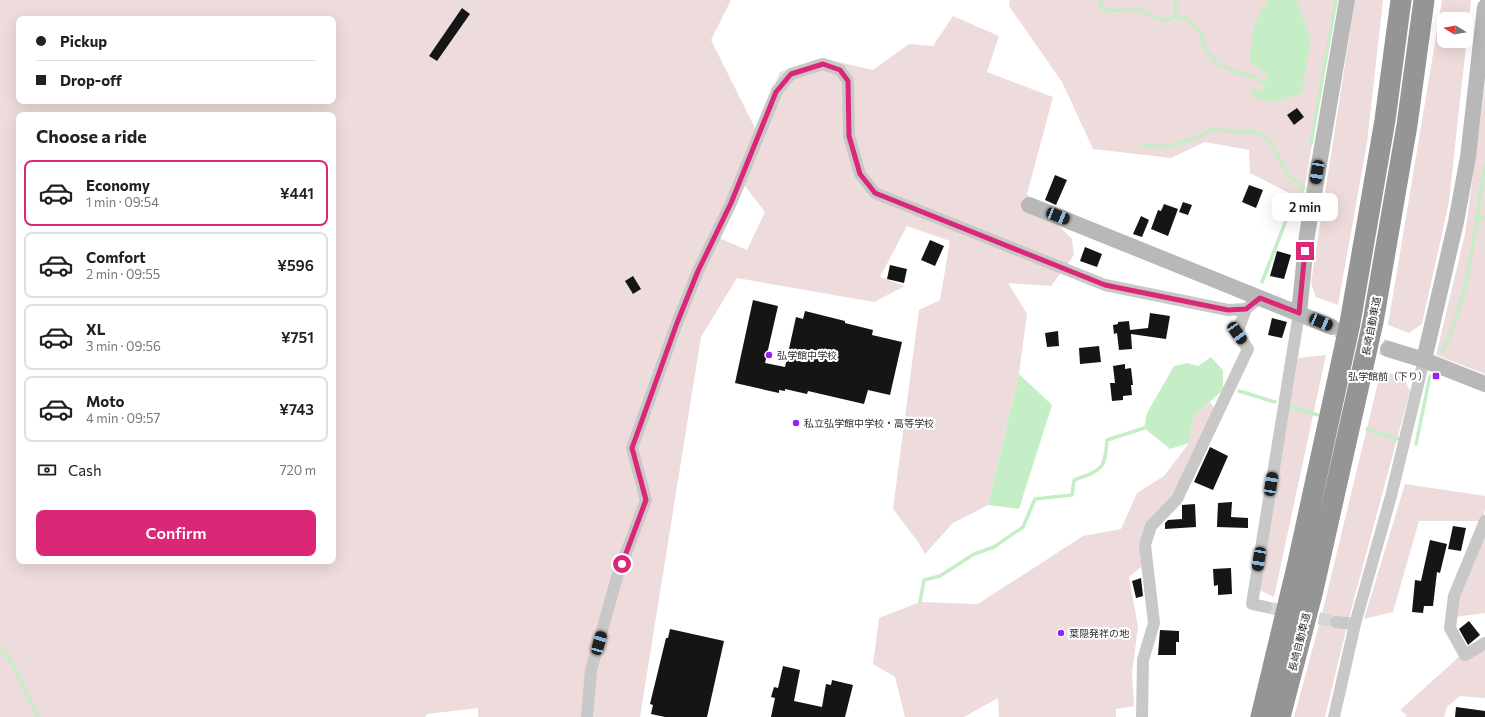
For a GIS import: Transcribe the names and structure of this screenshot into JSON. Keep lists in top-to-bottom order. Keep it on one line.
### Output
{"streets":{"highway":["長崎自動車道"]},"places":{"other":["弘学館中学校","私立弘学館中学校・高等学校","葉隠発祥の地"],"transit":["弘学館前（下り）"]},"north":"left","page":{"banner":["Pickup","Drop-off"],"heading":"Choose a ride","list":[{"name":"Economy","note":"1 min · 09:54","value":"¥441"},{"name":"Comfort","note":"2 min · 09:55","value":"¥596"},{"name":"XL","note":"3 min · 09:56","value":"¥751"},{"name":"Moto","note":"4 min · 09:57","value":"¥743"}],"bubble":"2 min","pay":["Cash","720 m"],"buttons":"Confirm"}}
